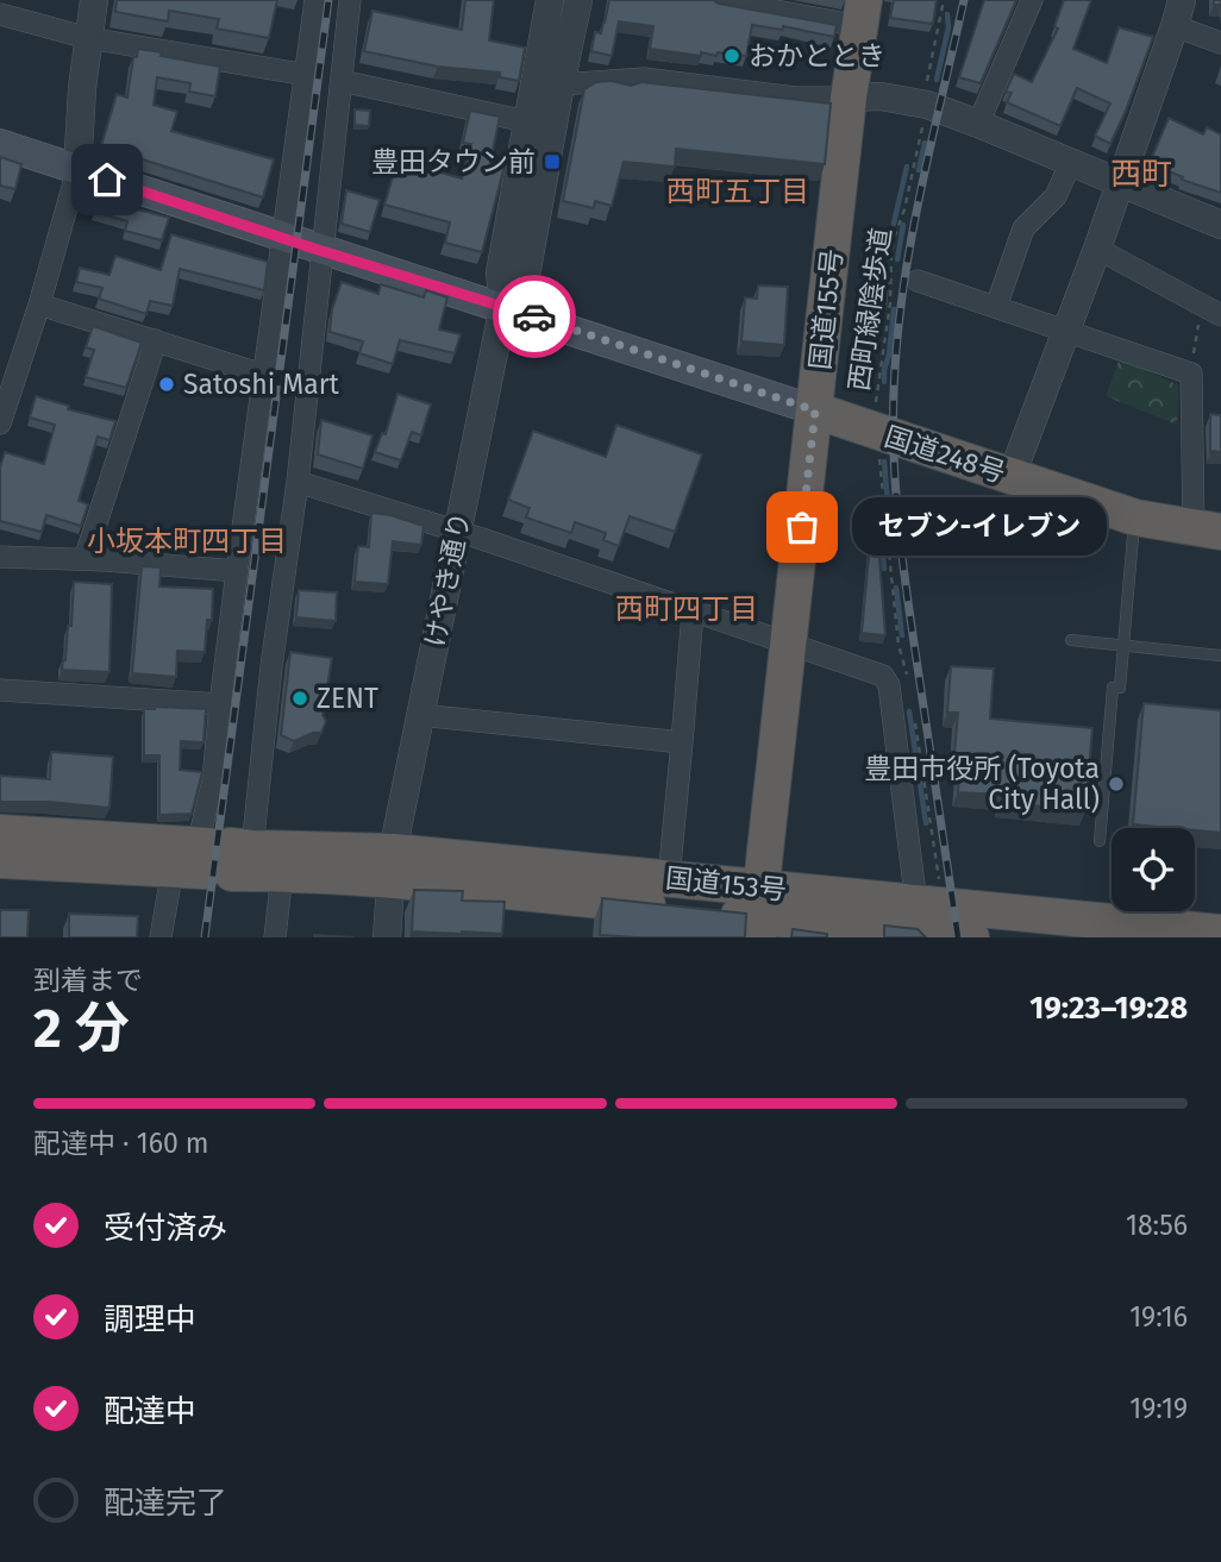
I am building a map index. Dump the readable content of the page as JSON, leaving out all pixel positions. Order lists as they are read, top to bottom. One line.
{"streets":{"highway":["国道155号","国道248号","国道153号"],"street":["けやき通り"],"path":["西町緑陰歩道"]},"crossings":[["国道155号","国道248号"],["国道155号","国道153号"],["けやき通り","国道153号"]],"districts":["西町","西町五丁目","小坂本町四丁目","西町四丁目"],"places":{"other":["おかととき","Satoshi Mart","セブン-イレブン","ZENT","豊田市役所 (Toyota City Hall)"],"transit":["豊田タウン前"]},"page":{"bubble":"セブン-イレブン","heading":["2 分","到着まで","19:23–19:28"],"bar":"配達中 · 160 m","list":[["受付済み","18:56"],["調理中","19:16"],["配達中","19:19"],"配達完了"]}}
